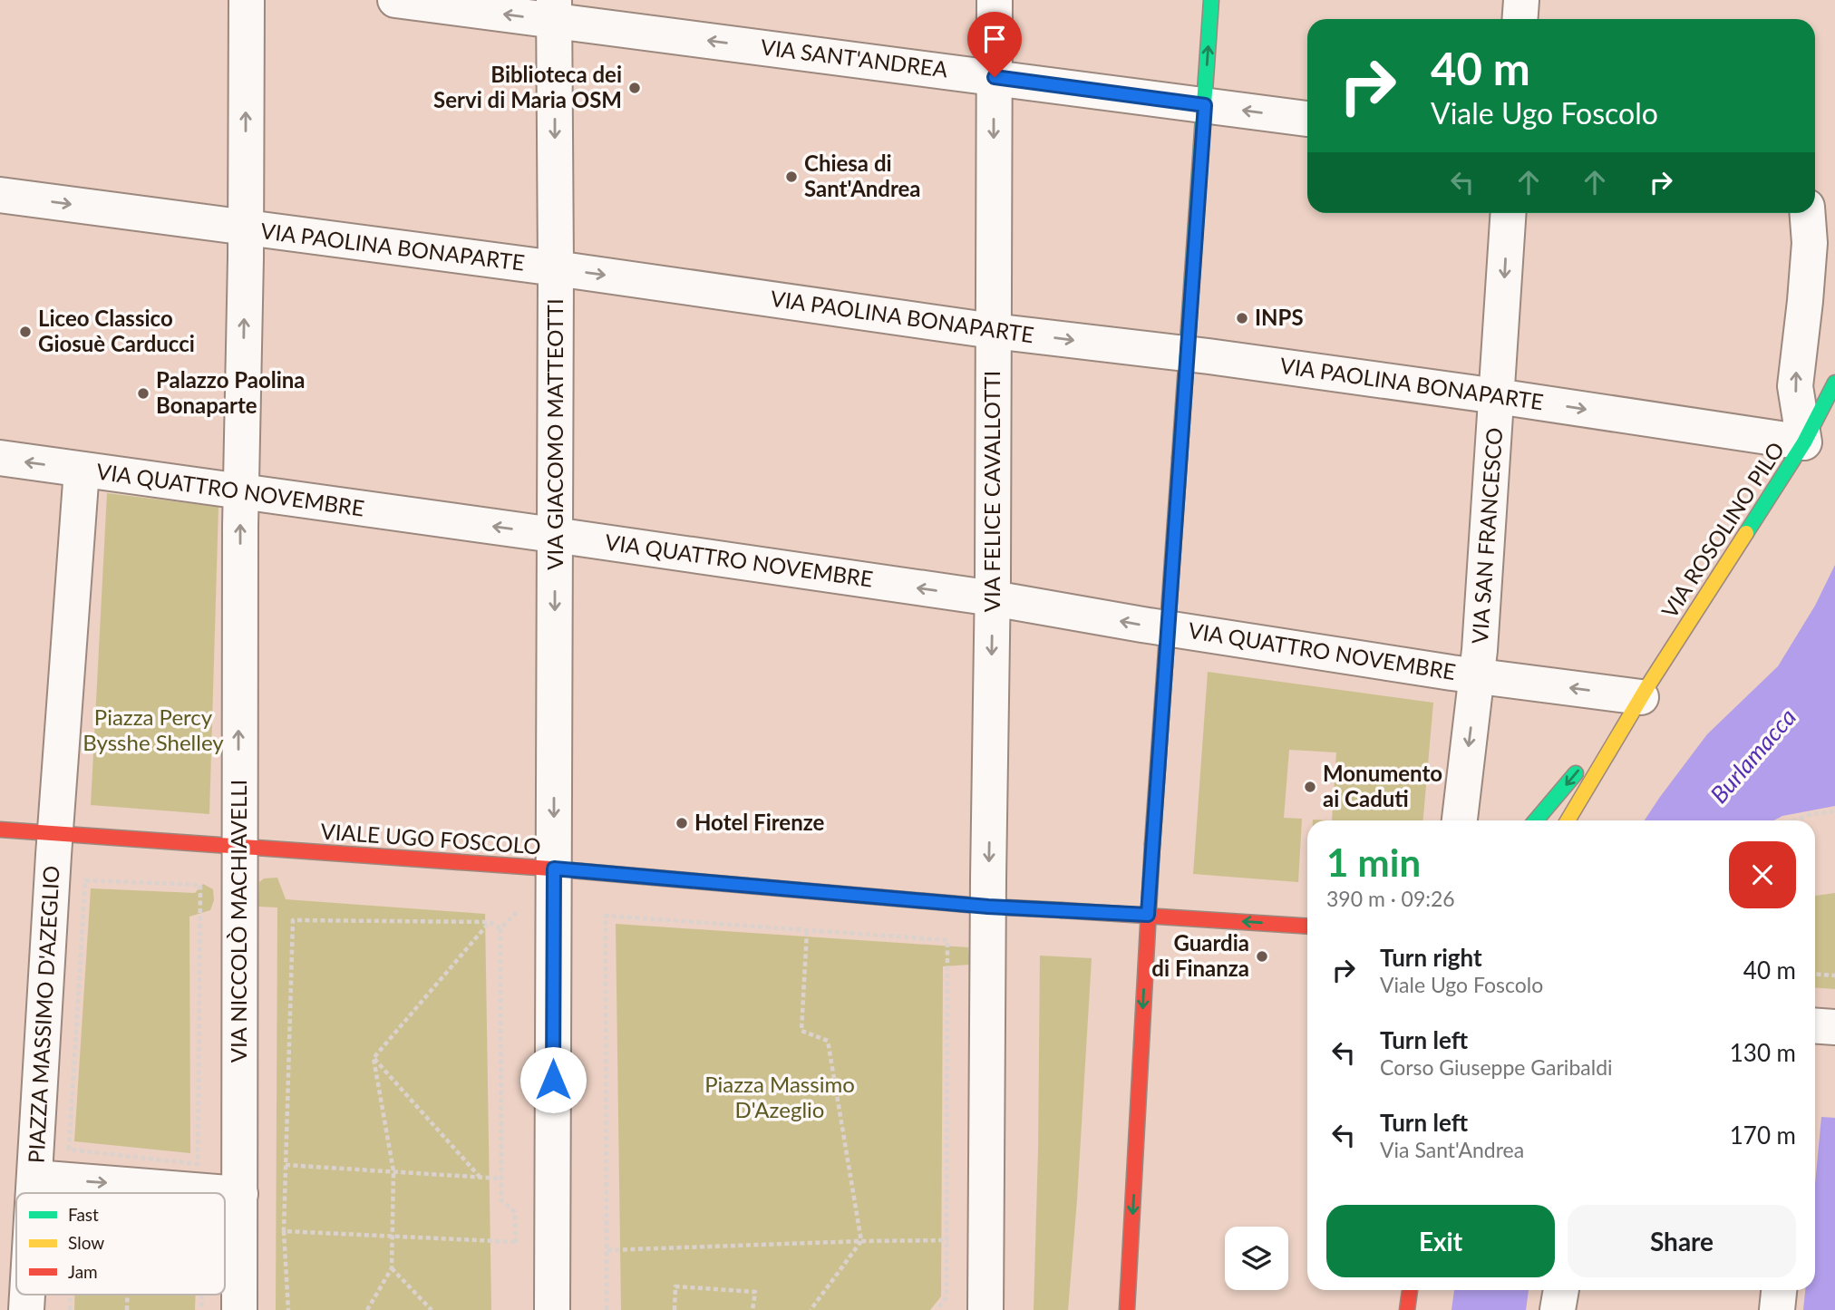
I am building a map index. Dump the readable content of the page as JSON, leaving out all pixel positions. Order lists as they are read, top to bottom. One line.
{"streets":{"street":["VIA SANT'ANDREA","VIA PAOLINA BONAPARTE","VIA GIACOMO MATTEOTTI","VIA QUATTRO NOVEMBRE","VIA FELICE CAVALLOTTI","VIA ROSOLINO PILO","VIA SAN FRANCESCO","VIALE UGO FOSCOLO","VIA NICCOLÒ MACHIAVELLI","PIAZZA MASSIMO D'AZEGLIO"]},"crossings":[["VIA SANT'ANDREA","VIA GIACOMO MATTEOTTI"],["VIA SANT'ANDREA","VIA FELICE CAVALLOTTI"],["VIA PAOLINA BONAPARTE","VIA GIACOMO MATTEOTTI"],["VIA PAOLINA BONAPARTE","VIA FELICE CAVALLOTTI"],["VIA PAOLINA BONAPARTE","VIA ROSOLINO PILO"],["VIA PAOLINA BONAPARTE","VIA SAN FRANCESCO"],["VIA PAOLINA BONAPARTE","VIA NICCOLÒ MACHIAVELLI"],["VIA GIACOMO MATTEOTTI","VIA QUATTRO NOVEMBRE"],["VIA GIACOMO MATTEOTTI","VIALE UGO FOSCOLO"],["VIA QUATTRO NOVEMBRE","VIA FELICE CAVALLOTTI"],["VIA QUATTRO NOVEMBRE","VIA ROSOLINO PILO"],["VIA QUATTRO NOVEMBRE","VIA SAN FRANCESCO"],["VIA QUATTRO NOVEMBRE","VIA NICCOLÒ MACHIAVELLI"],["VIA QUATTRO NOVEMBRE","PIAZZA MASSIMO D'AZEGLIO"],["VIA FELICE CAVALLOTTI","VIALE UGO FOSCOLO"],["VIALE UGO FOSCOLO","VIA NICCOLÒ MACHIAVELLI"],["VIALE UGO FOSCOLO","PIAZZA MASSIMO D'AZEGLIO"]],"one_way":["VIA SANT'ANDREA","VIA PAOLINA BONAPARTE","VIA GIACOMO MATTEOTTI","VIA QUATTRO NOVEMBRE","VIA NICCOLÒ MACHIAVELLI"],"water":["Burlamacca"],"parks":["Piazza Percy Bysshe Shelley","Piazza Massimo D'Azeglio"],"places":["Biblioteca dei Servi di Maria OSM","Chiesa di Sant'Andrea","INPS","Liceo Classico Giosuè Carducci","Palazzo Paolina Bonaparte","Monumento ai Caduti","Hotel Firenze","Guardia di Finanza"],"legend":["Fast","Slow","Jam"],"page":{"turn":["40 m","Viale Ugo Foscolo"],"heading":["1 min","390 m · 09:26"],"list":[{"name":"Turn right","note":"Viale Ugo Foscolo","value":"40 m"},{"name":"Turn left","note":"Corso Giuseppe Garibaldi","value":"130 m"},{"name":"Turn left","note":"Via Sant'Andrea","value":"170 m"}],"buttons":["Exit","Share"]}}
